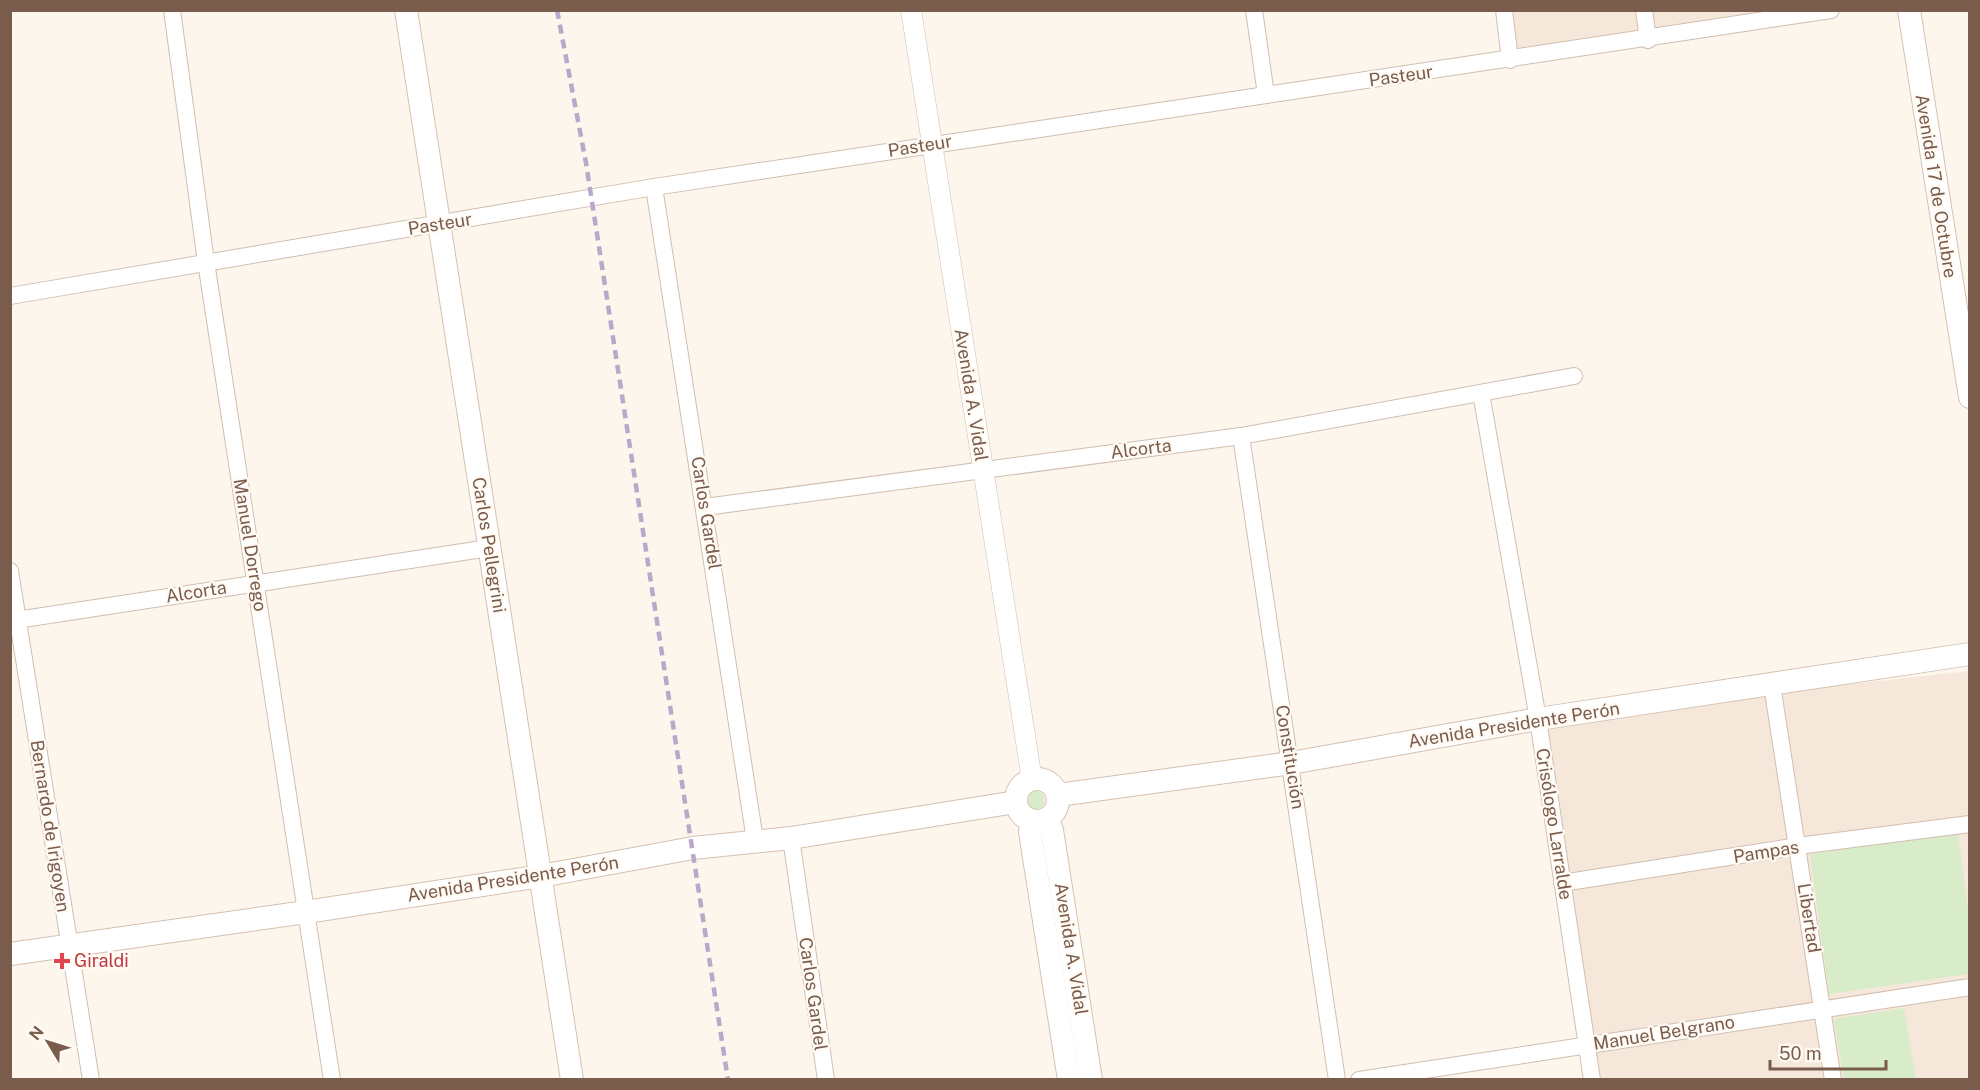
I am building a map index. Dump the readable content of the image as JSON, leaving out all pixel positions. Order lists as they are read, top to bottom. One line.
{"streets":{"main road":["Avenida 17 de Octubre","Avenida A. Vidal","Carlos Pellegrini","Avenida Presidente Perón"],"street":["Pasteur","Alcorta","Carlos Gardel","Manuel Dorrego","Constitución","Crisólogo Larralde","Bernardo de Irigoyen","Pampas","Libertad","Manuel Belgrano"]},"crossings":[["Pasteur","Avenida A. Vidal"],["Pasteur","Carlos Gardel"],["Pasteur","Manuel Dorrego"],["Pasteur","Carlos Pellegrini"],["Avenida A. Vidal","Alcorta"],["Avenida A. Vidal","Avenida Presidente Perón"],["Alcorta","Carlos Gardel"],["Alcorta","Manuel Dorrego"],["Alcorta","Carlos Pellegrini"],["Alcorta","Constitución"],["Alcorta","Crisólogo Larralde"],["Alcorta","Bernardo de Irigoyen"],["Carlos Gardel","Avenida Presidente Perón"],["Manuel Dorrego","Avenida Presidente Perón"],["Carlos Pellegrini","Avenida Presidente Perón"],["Avenida Presidente Perón","Constitución"],["Avenida Presidente Perón","Crisólogo Larralde"],["Avenida Presidente Perón","Bernardo de Irigoyen"],["Avenida Presidente Perón","Libertad"],["Crisólogo Larralde","Pampas"],["Crisólogo Larralde","Manuel Belgrano"],["Pampas","Libertad"],["Libertad","Manuel Belgrano"]],"places":{"health":["Giraldi"]},"scale_bar":"50 m","north":"top left"}
